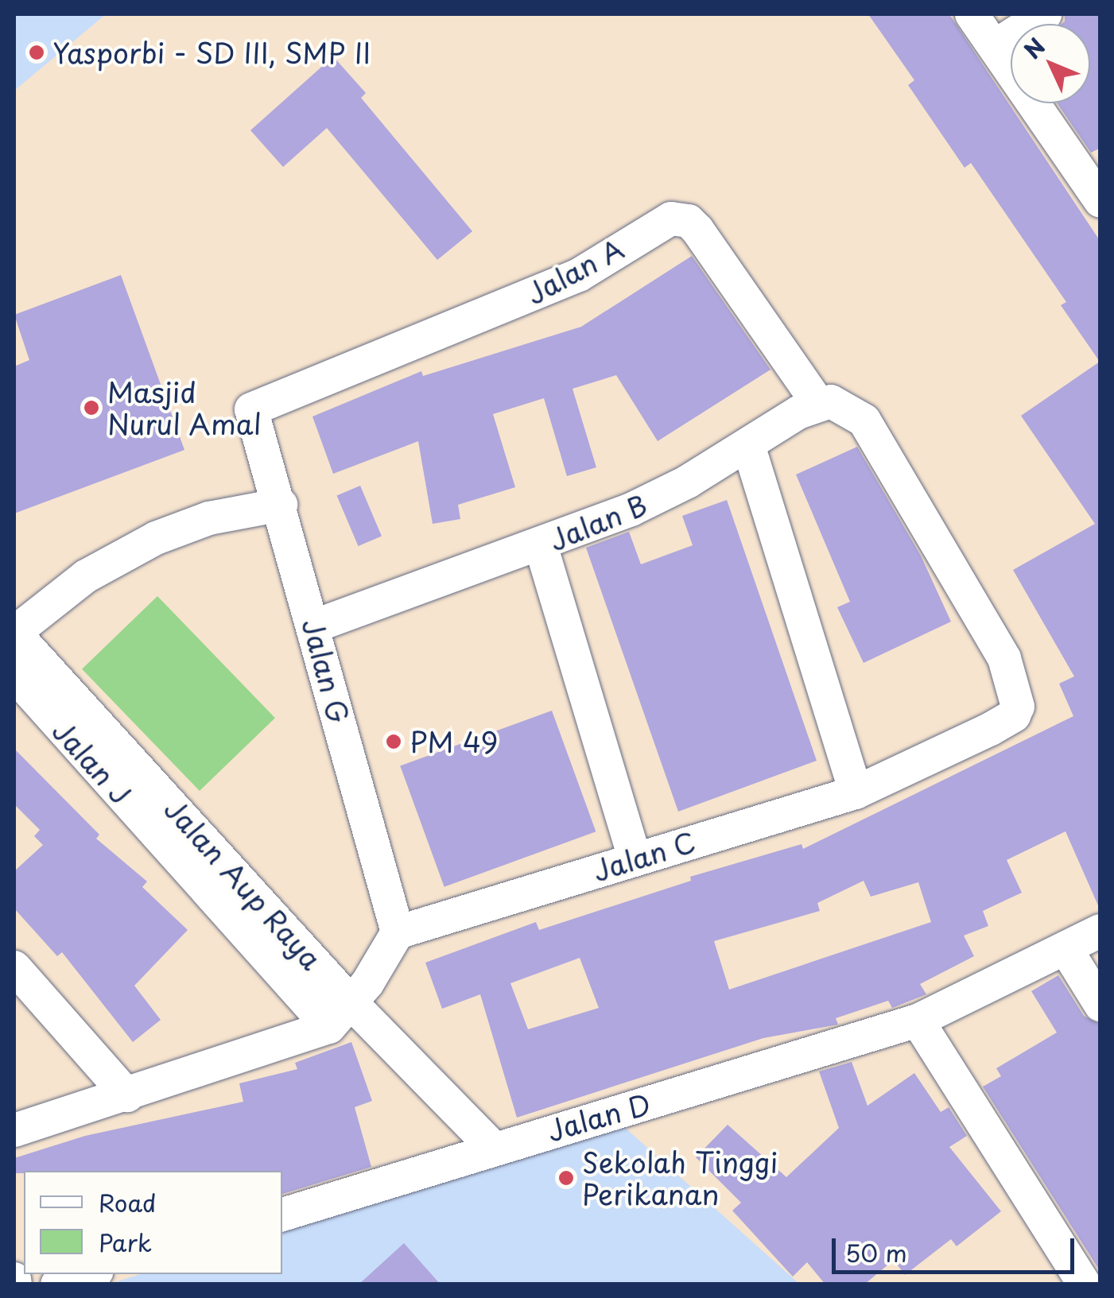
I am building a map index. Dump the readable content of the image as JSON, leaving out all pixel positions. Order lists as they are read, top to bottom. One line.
{"streets":{"street":["Jalan A","Jalan B","Jalan G","Jalan J","Jalan C","Jalan Aup Raya","Jalan D"]},"crossings":[["Jalan A","Jalan B"],["Jalan A","Jalan G"],["Jalan A","Jalan C"],["Jalan B","Jalan G"],["Jalan B","Jalan C"],["Jalan G","Jalan C"],["Jalan J","Jalan Aup Raya"],["Jalan Aup Raya","Jalan D"]],"places":["Yasporbi - SD III, SMP II","Masjid Nurul Amal","PM 49","Sekolah Tinggi Perikanan"],"legend":["Road","Park"],"scale_bar":"50 m","north":"top left"}
